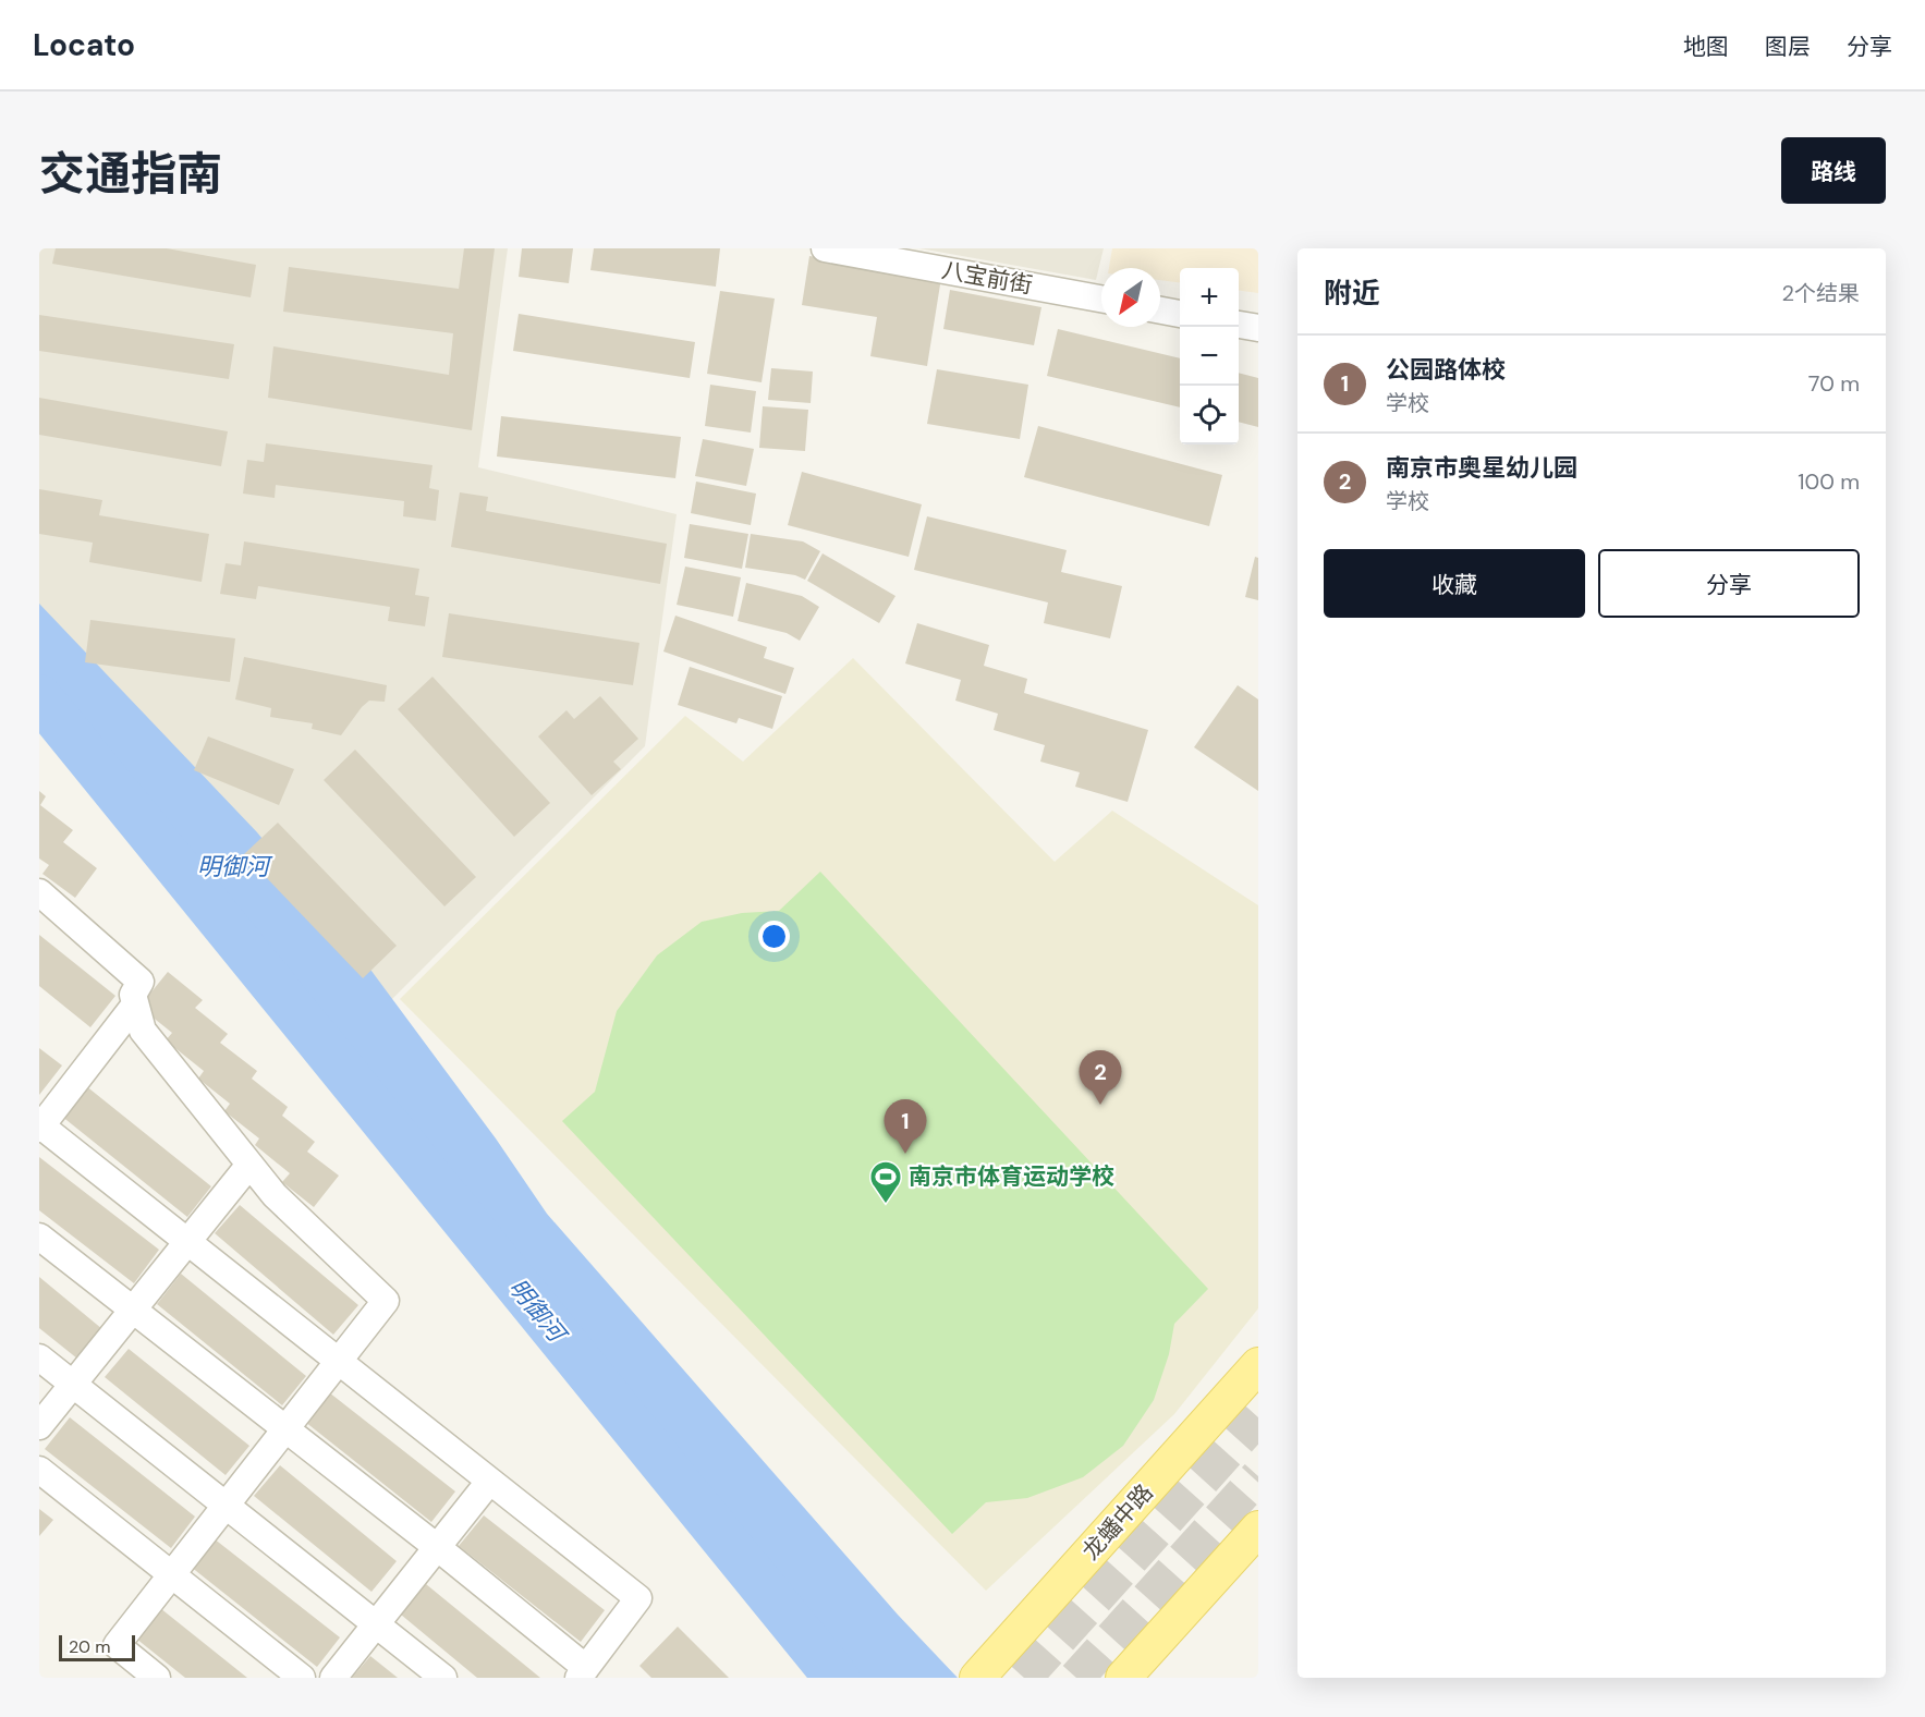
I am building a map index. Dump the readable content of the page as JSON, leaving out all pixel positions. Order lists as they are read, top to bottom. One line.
{"streets":{"main road":["龙蟠中路"],"street":["八宝前街"]},"water":["明御河"],"places":{"sports":["南京市体育运动学校"]},"scale_bar":"20 m","north":"bottom left","page":{"header":"Locato","nav":["地图","图层","分享"],"title":"交通指南","buttons":["路线",["收藏","分享"]],"heading":["附近","2个结果"],"map_buttons":["+","−"],"list":[{"mark":"1","name":"公园路体校","note":"学校","value":"70 m"},{"mark":"2","name":"南京市奥星幼儿园","note":"学校","value":"100 m"}],"pins":["2","1"],"scale":"20 m"}}
